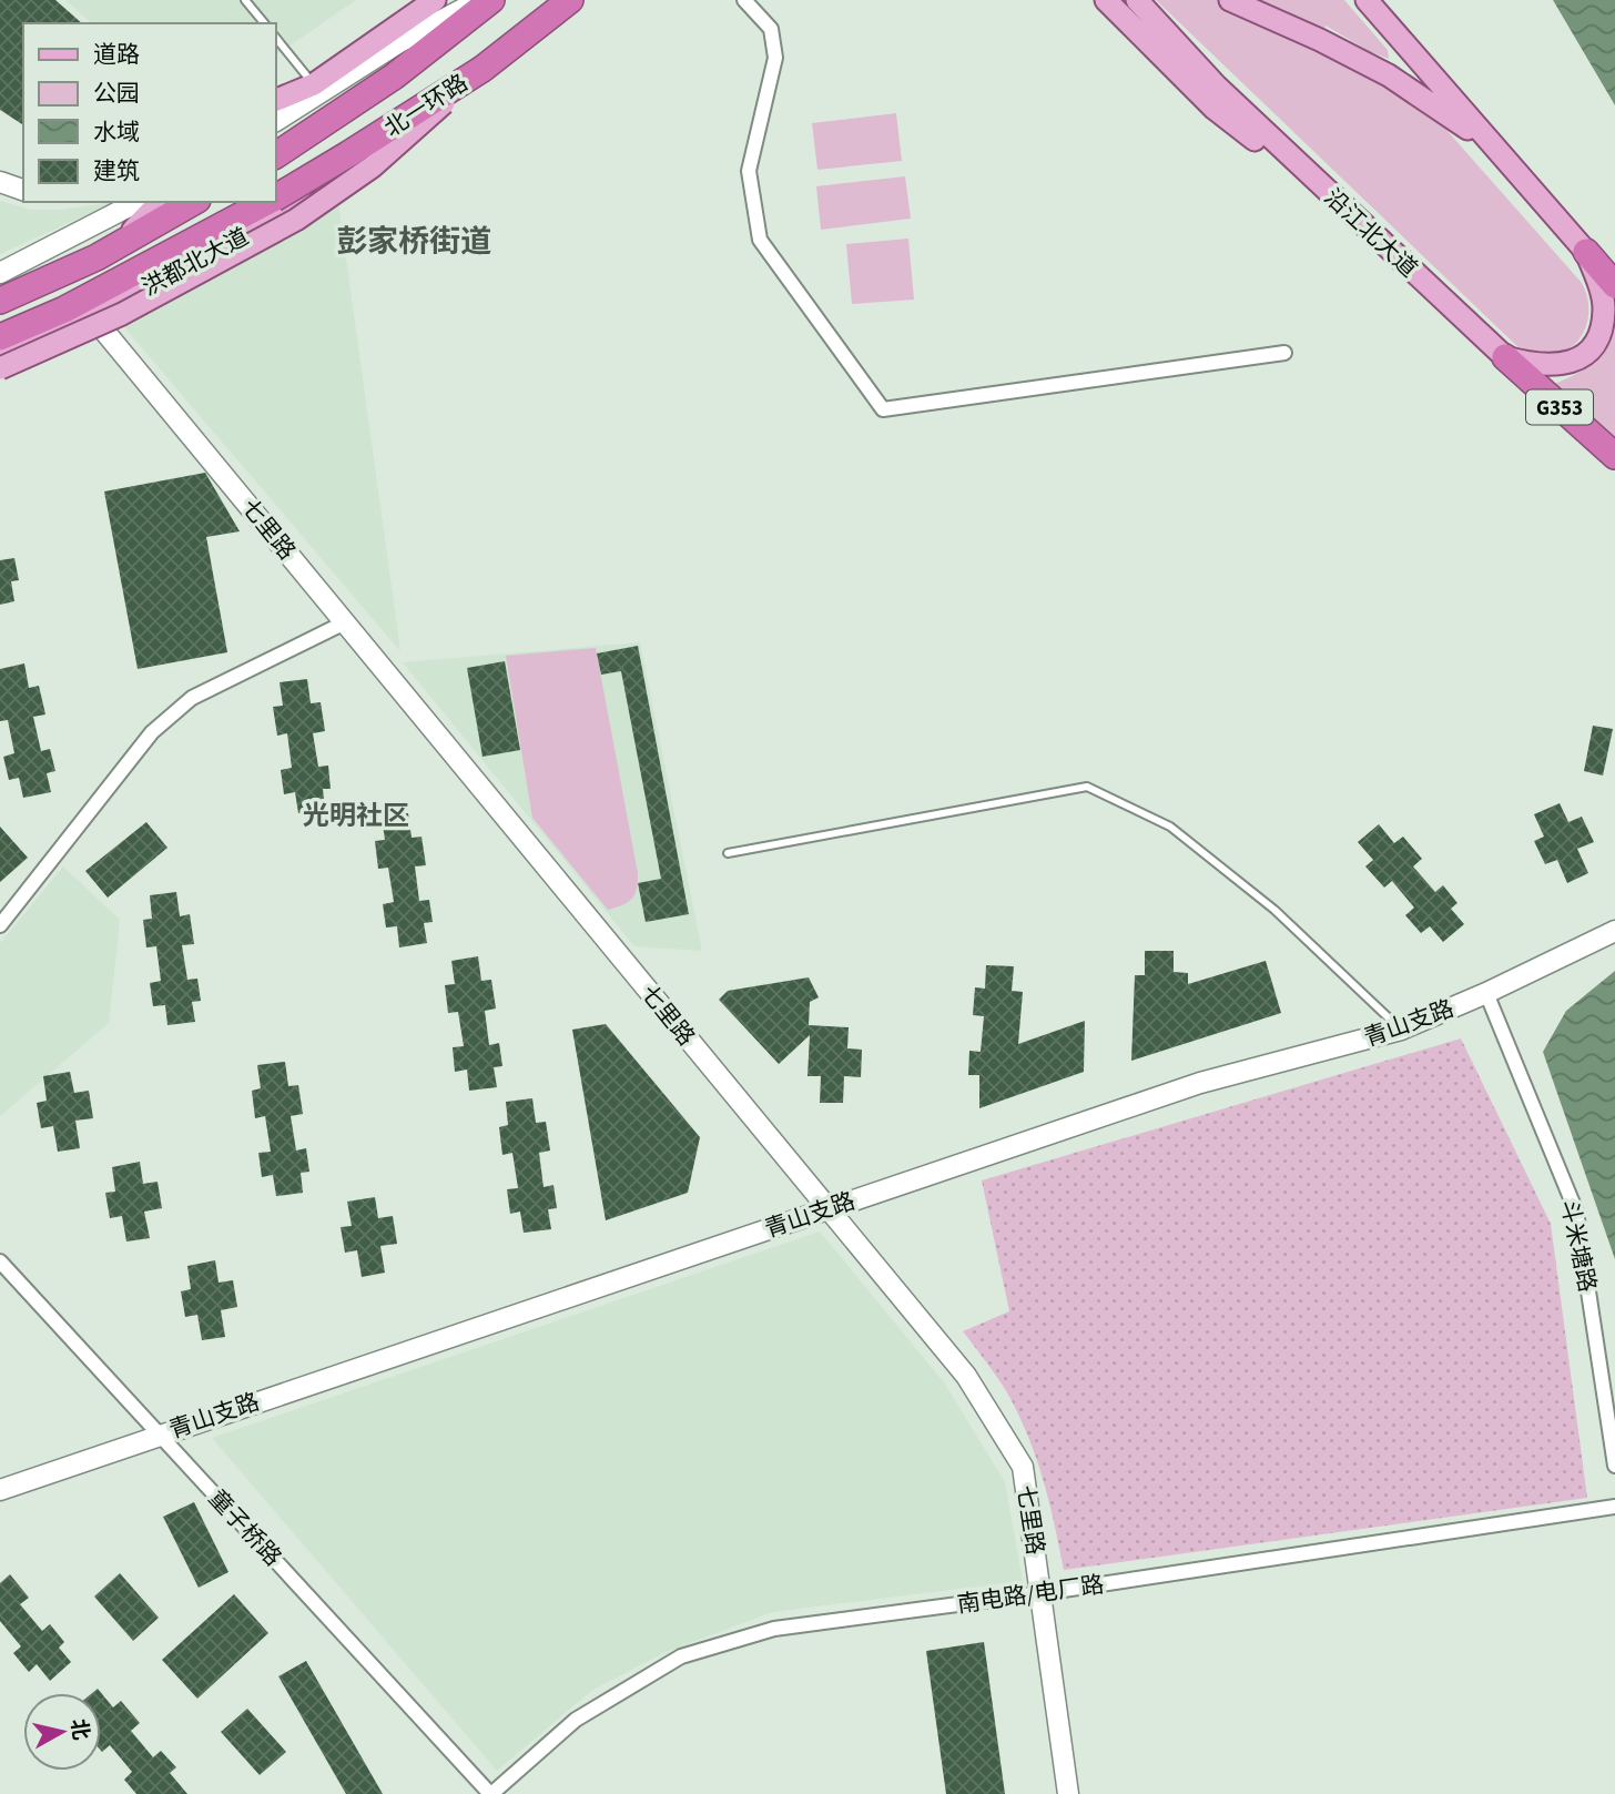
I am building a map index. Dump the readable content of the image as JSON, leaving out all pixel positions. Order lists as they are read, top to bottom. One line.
{"streets":{"highway":["北一环路","沿江北大道","G353"],"main road":["洪都北大道"],"street":["七里路","青山支路","斗米塘路","童子桥路","南电路/电厂路"]},"crossings":[["洪都北大道","七里路"],["七里路","青山支路"],["七里路","南电路/电厂路"],["青山支路","斗米塘路"],["青山支路","童子桥路"],["童子桥路","南电路/电厂路"]],"districts":["彭家桥街道","光明社区"],"legend":["道路","公园","水域","建筑"],"north":"right"}
